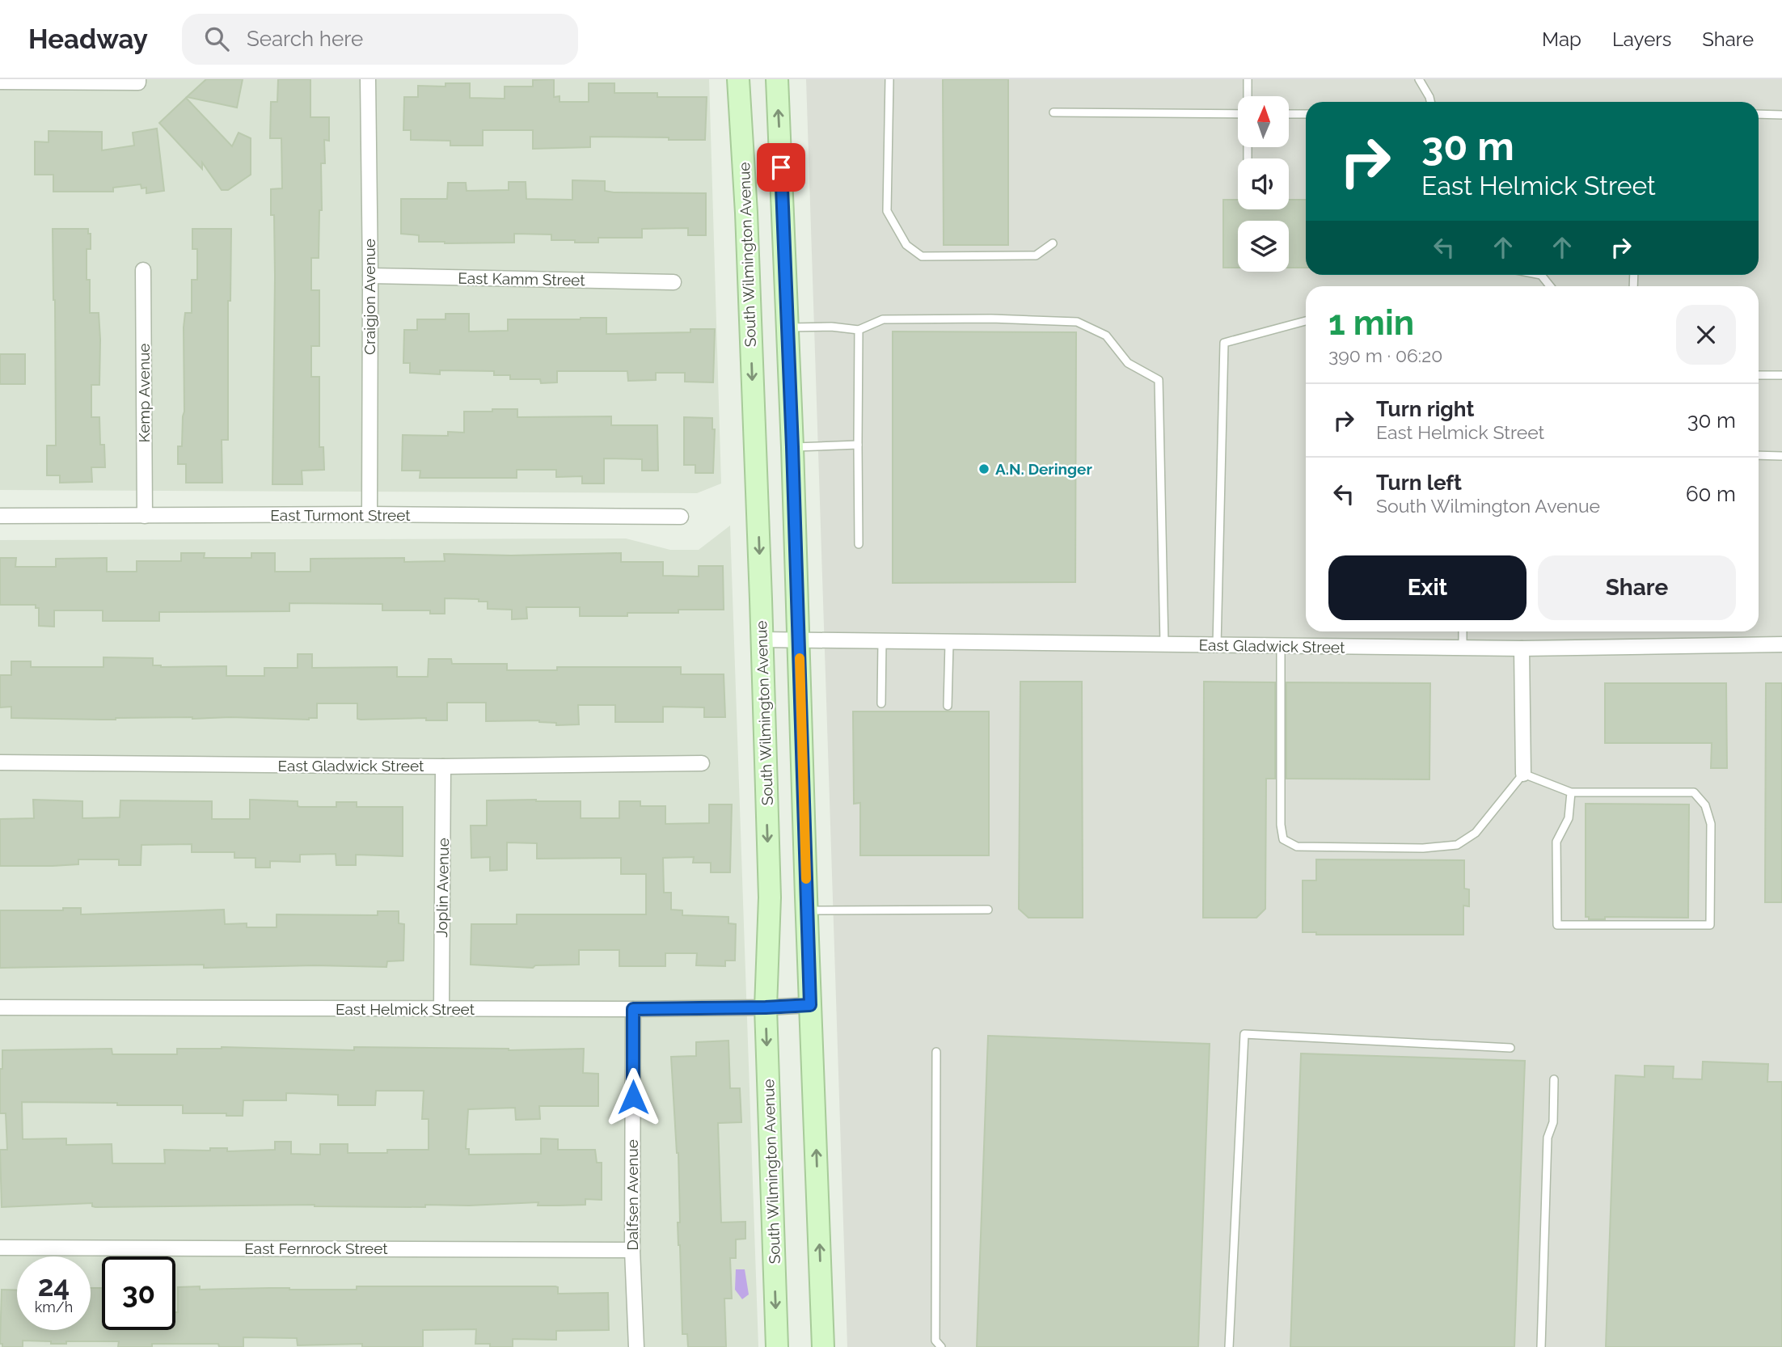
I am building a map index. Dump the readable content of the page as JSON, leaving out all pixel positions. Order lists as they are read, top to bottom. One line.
{"streets":{"main road":["South Wilmington Avenue"],"street":["East Kamm Street","Craigjon Avenue","Kemp Avenue","East Turmont Street","East Gladwick Street","Joplin Avenue","East Helmick Street","Dalfsen Avenue","East Fernrock Street"]},"crossings":[["South Wilmington Avenue","East Gladwick Street"],["South Wilmington Avenue","East Helmick Street"],["East Kamm Street","Craigjon Avenue"],["Craigjon Avenue","East Turmont Street"],["Kemp Avenue","East Turmont Street"],["East Gladwick Street","Joplin Avenue"],["Joplin Avenue","East Helmick Street"],["East Helmick Street","Dalfsen Avenue"],["Dalfsen Avenue","East Fernrock Street"]],"places":["A.N. Deringer"],"north":"top","page":{"header":"Headway","search":"Search here","nav":["Map","Layers","Share"],"turn":["30 m","East Helmick Street"],"heading":["1 min","390 m · 06:20"],"list":[{"name":"Turn right","note":"East Helmick Street","value":"30 m"},{"name":"Turn left","note":"South Wilmington Avenue","value":"60 m"}],"buttons":["Exit","Share"],"speed":"24 km/h","limit":"30"}}
